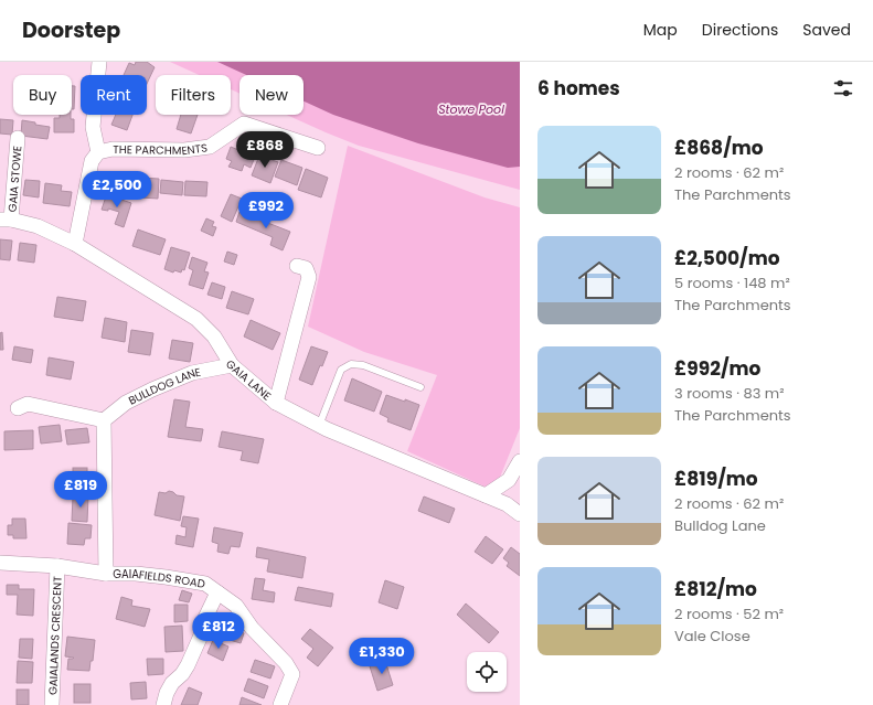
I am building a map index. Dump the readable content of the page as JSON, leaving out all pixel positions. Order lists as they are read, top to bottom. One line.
{"streets":{"street":["THE PARCHMENTS","GAIA STOWE","GAIA LANE","BULLDOG LANE","GAIAFIELDS ROAD","GAIALANDS CRESCENT"]},"crossings":[["THE PARCHMENTS","GAIA LANE"],["GAIA STOWE","GAIA LANE"],["GAIA LANE","BULLDOG LANE"],["GAIAFIELDS ROAD","GAIALANDS CRESCENT"]],"water":["Stowe Pool"],"page":{"header":"Doorstep","nav":["Map","Directions","Saved"],"heading":"6 homes","chip":["Buy","Rent","Filters","New"],"list":[{"name":"£868/mo","note":"2 rooms · 62 m² · The Parchments"},{"name":"£2,500/mo","note":"5 rooms · 148 m² · The Parchments"},{"name":"£992/mo","note":"3 rooms · 83 m² · The Parchments"},{"name":"£819/mo","note":"2 rooms · 62 m² · Bulldog Lane"},{"name":"£812/mo","note":"2 rooms · 52 m² · Vale Close"}],"price":["£868","£2,500","£992","£819","£812","£1,330"]}}
